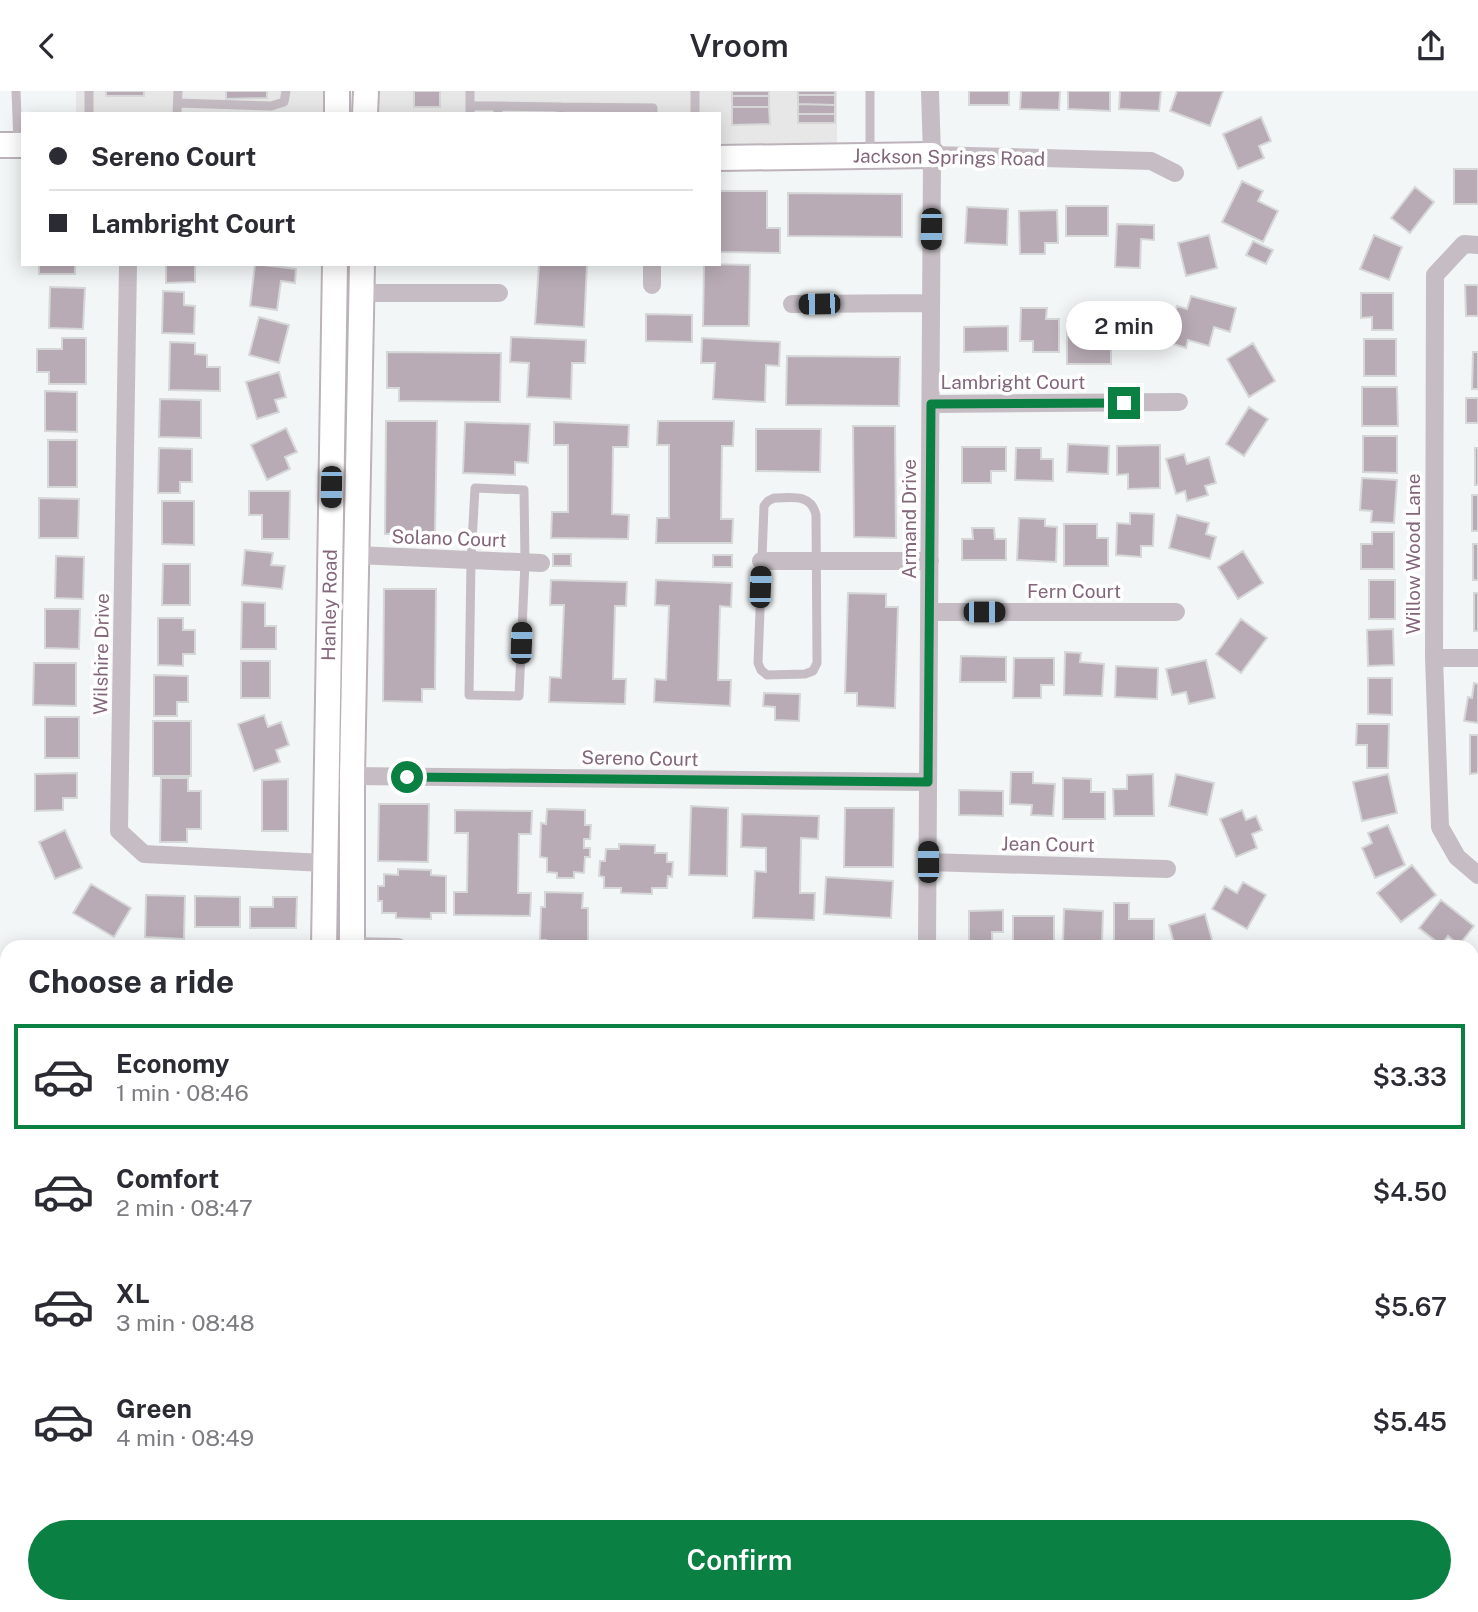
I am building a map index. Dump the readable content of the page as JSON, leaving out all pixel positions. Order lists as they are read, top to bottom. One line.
{"streets":{"main road":["Jackson Springs Road","Hanley Road"],"street":["Lambright Court","Armand Drive","Solano Court","Willow Wood Lane","Fern Court","Wilshire Drive","Sereno Court","Jean Court"]},"crossings":[["Jackson Springs Road","Armand Drive"],["Lambright Court","Armand Drive"],["Armand Drive","Fern Court"],["Armand Drive","Sereno Court"],["Armand Drive","Jean Court"],["Solano Court","Hanley Road"],["Hanley Road","Wilshire Drive"],["Hanley Road","Sereno Court"]],"page":{"header":"Vroom","banner":["Sereno Court","Lambright Court"],"bubble":"2 min","heading":"Choose a ride","list":[{"name":"Economy","note":"1 min · 08:46","value":"$3.33"},{"name":"Comfort","note":"2 min · 08:47","value":"$4.50"},{"name":"XL","note":"3 min · 08:48","value":"$5.67"},{"name":"Green","note":"4 min · 08:49","value":"$5.45"}],"buttons":"Confirm"}}
